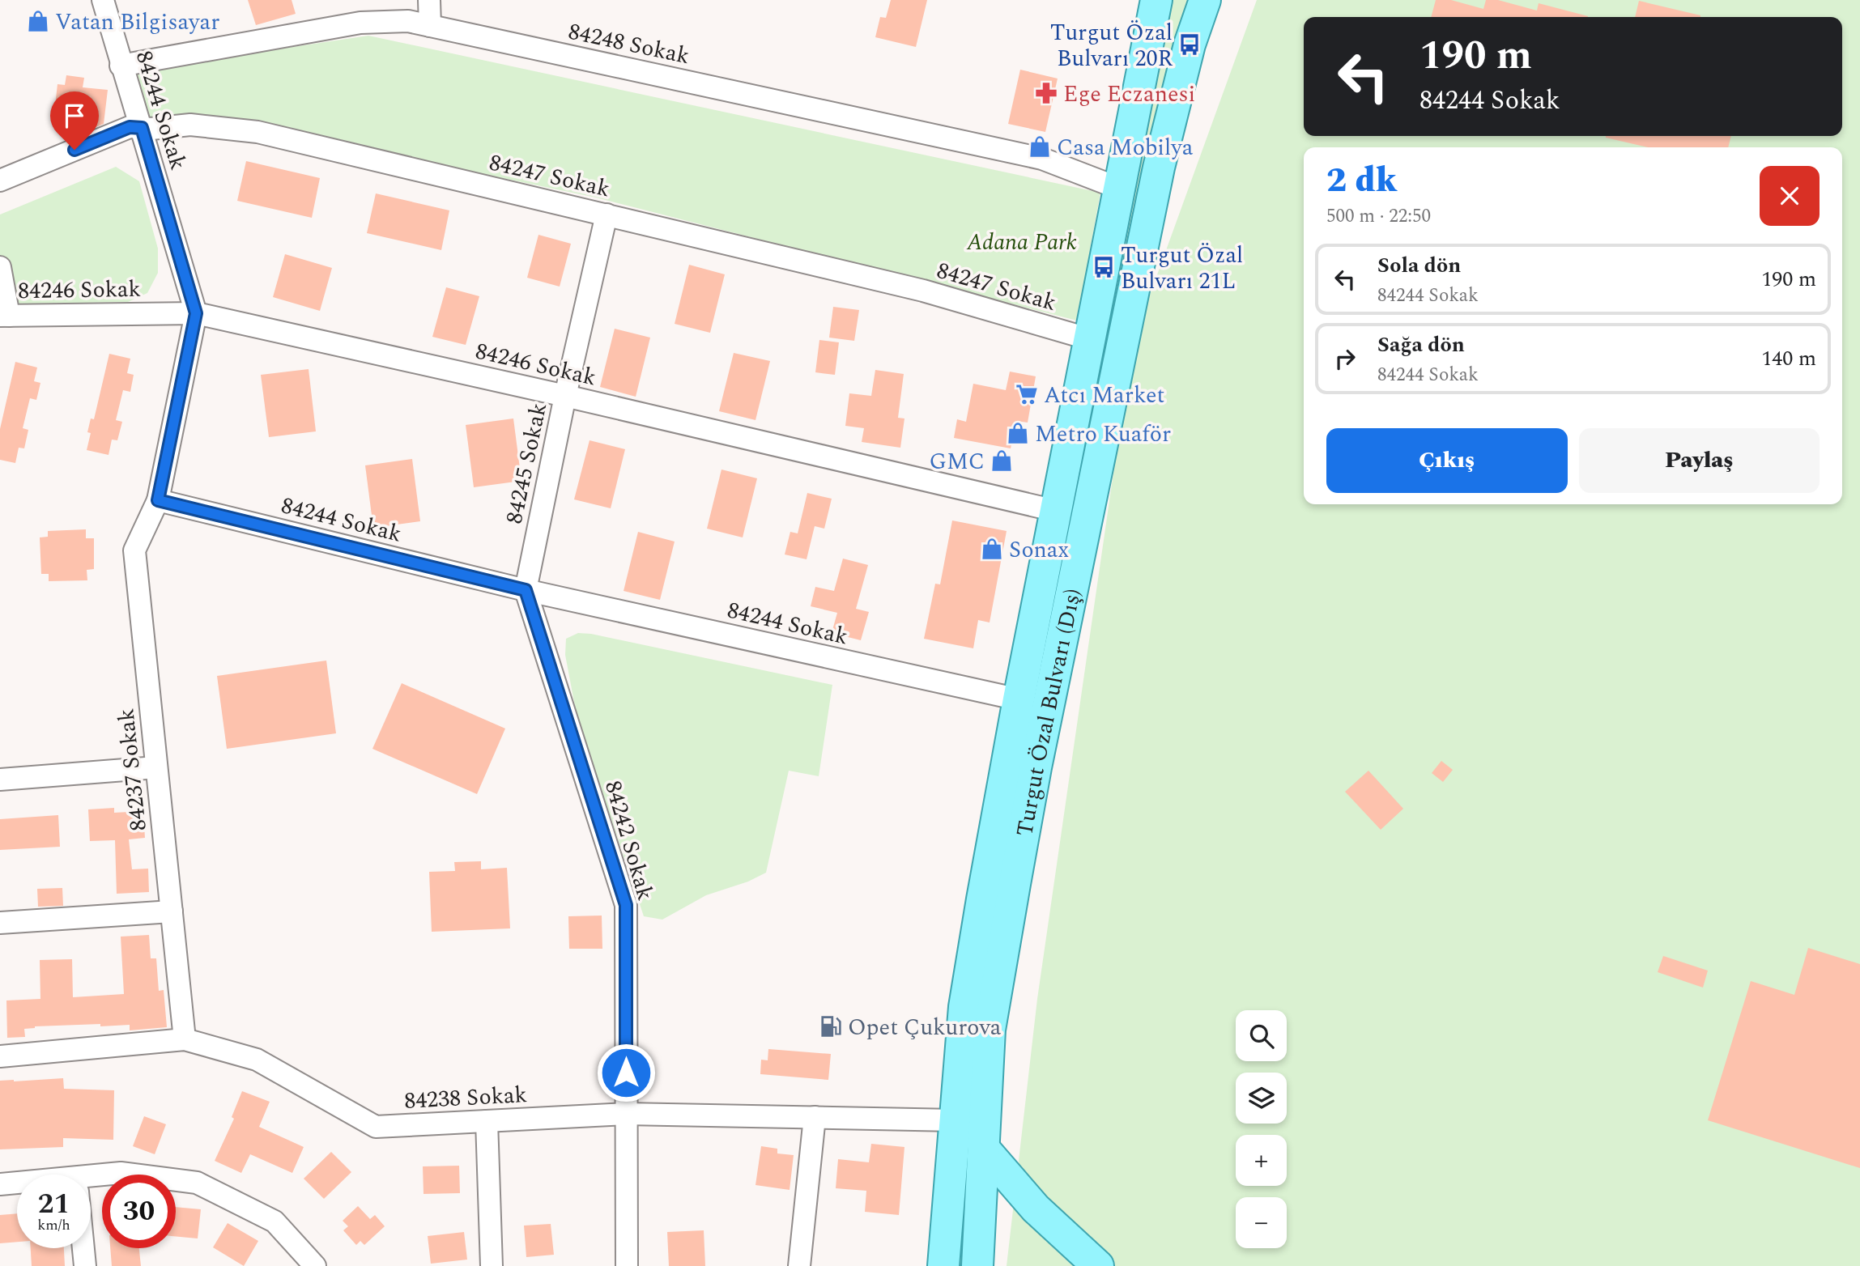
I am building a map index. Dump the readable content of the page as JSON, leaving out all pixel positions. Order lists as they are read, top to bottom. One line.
{"streets":{"main road":["Turgut Özal Bulvarı (Dış)"],"street":["84248 Sokak","84244 Sokak","84247 Sokak","84246 Sokak","84245 Sokak","84237 Sokak","84242 Sokak","84238 Sokak"]},"crossings":[["84248 Sokak","84244 Sokak"],["84248 Sokak","Turgut Özal Bulvarı (Dış)"],["84244 Sokak","84247 Sokak"],["84244 Sokak","84246 Sokak"],["84244 Sokak","84245 Sokak"],["84244 Sokak","Turgut Özal Bulvarı (Dış)"],["84244 Sokak","84237 Sokak"],["84244 Sokak","84242 Sokak"],["84247 Sokak","84245 Sokak"],["84247 Sokak","Turgut Özal Bulvarı (Dış)"],["84246 Sokak","84245 Sokak"],["84246 Sokak","Turgut Özal Bulvarı (Dış)"],["84245 Sokak","84242 Sokak"],["Turgut Özal Bulvarı (Dış)","84238 Sokak"],["84237 Sokak","84238 Sokak"],["84242 Sokak","84238 Sokak"]],"parks":["Adana Park"],"places":{"shop":["Vatan Bilgisayar","Casa Mobilya","Metro Kuaför","GMC","Sonax"],"bus stop":["Turgut Özal Bulvarı 20R","Turgut Özal Bulvarı 21L"],"pharmacy":["Ege Eczanesi"],"supermarket":["Atcı Market"],"fuel station":["Opet Çukurova"]},"page":{"turn":["190 m","84244 Sokak"],"heading":["2 dk","500 m · 22:50"],"list":[{"name":"Sola dön","note":"84244 Sokak","value":"190 m"},{"name":"Sağa dön","note":"84244 Sokak","value":"140 m"}],"buttons":["Çıkış","Paylaş"],"map_buttons":["+","−"],"speed":"21 km/h","limit":"30"}}
